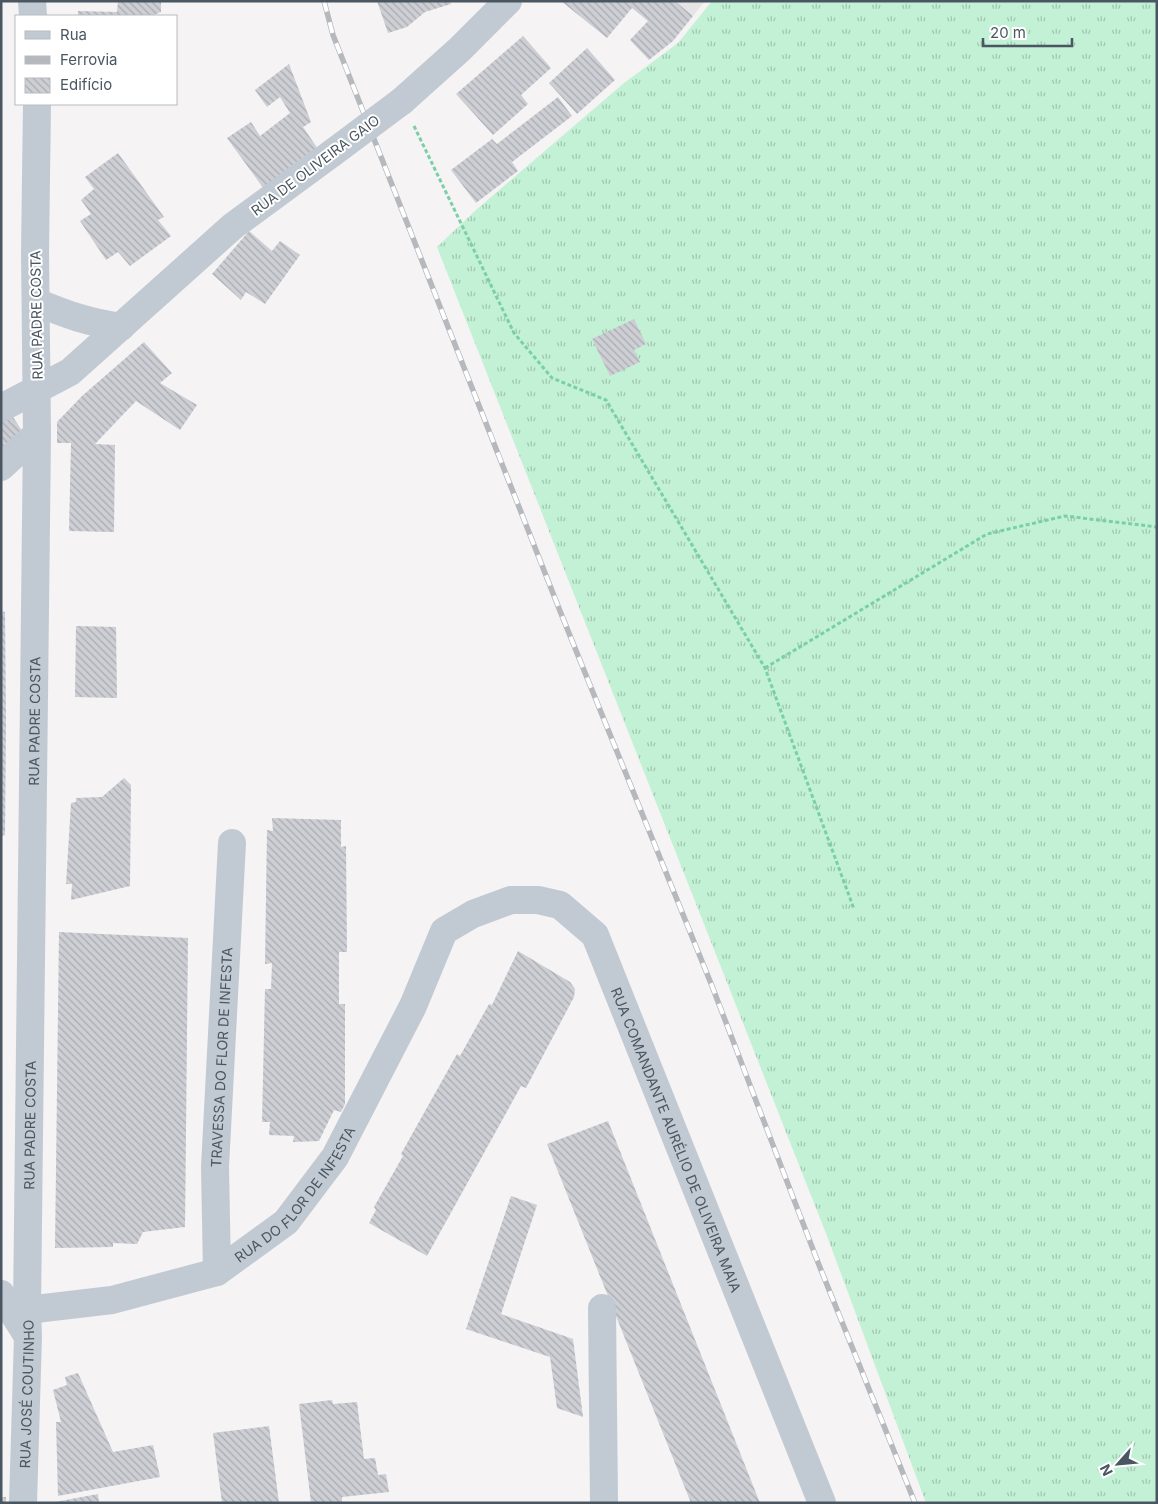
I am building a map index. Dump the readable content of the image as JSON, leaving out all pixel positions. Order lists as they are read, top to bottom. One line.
{"streets":{"street":["RUA DE OLIVEIRA GAIO","RUA PADRE COSTA","TRAVESSA DO FLOR DE INFESTA","RUA COMANDANTE AURÉLIO DE OLIVEIRA MAIA","RUA DO FLOR DE INFESTA","RUA JOSÉ COUTINHO"]},"crossings":[["RUA DE OLIVEIRA GAIO","RUA PADRE COSTA"],["RUA PADRE COSTA","RUA DO FLOR DE INFESTA"],["RUA PADRE COSTA","RUA JOSÉ COUTINHO"],["TRAVESSA DO FLOR DE INFESTA","RUA DO FLOR DE INFESTA"],["RUA COMANDANTE AURÉLIO DE OLIVEIRA MAIA","RUA DO FLOR DE INFESTA"],["RUA DO FLOR DE INFESTA","RUA JOSÉ COUTINHO"]],"legend":["Rua","Ferrovia","Edifício"],"scale_bar":"20 m","north":"bottom left"}
